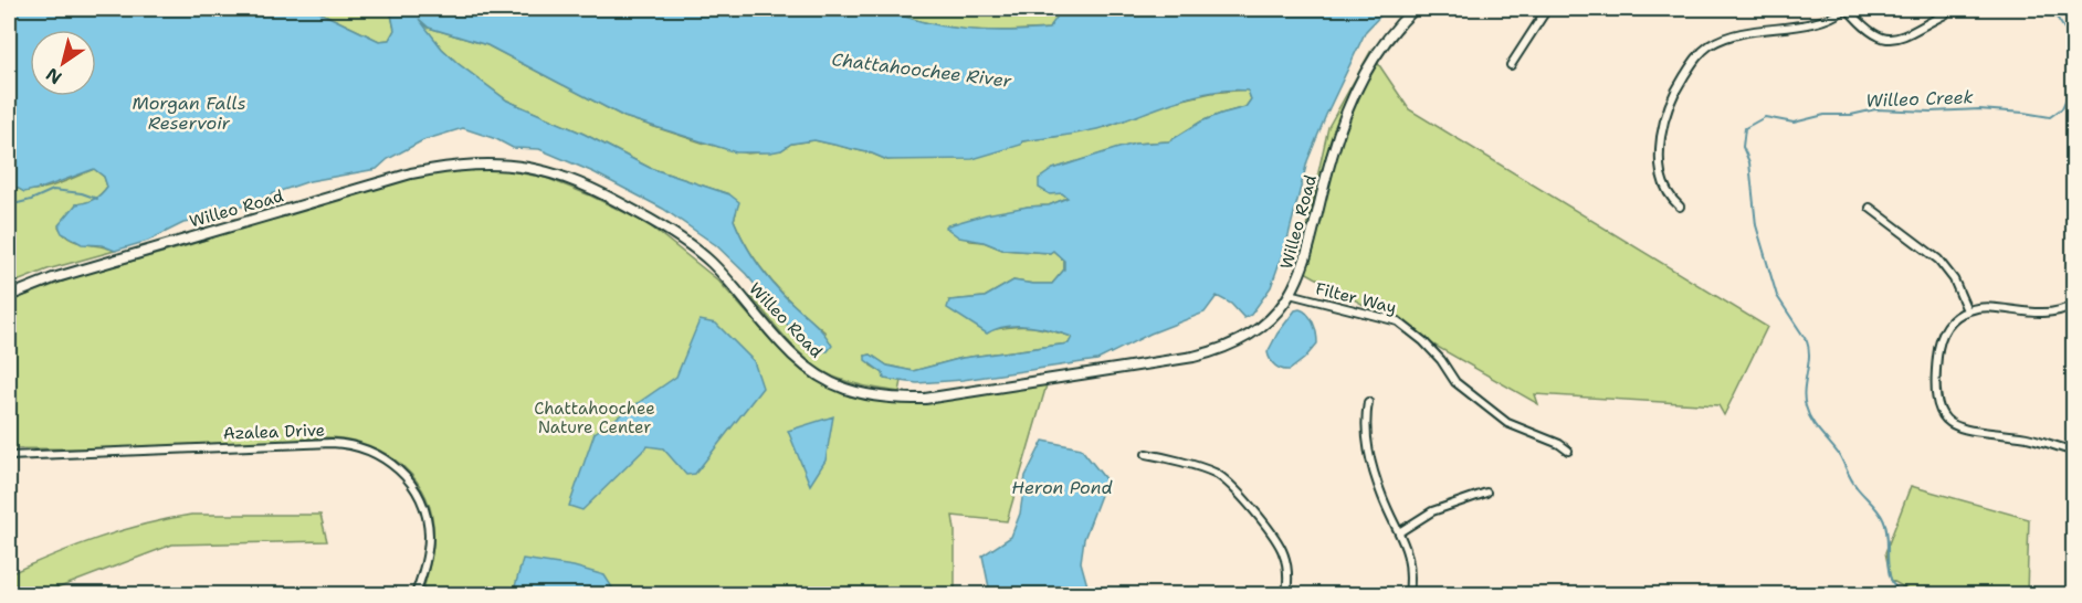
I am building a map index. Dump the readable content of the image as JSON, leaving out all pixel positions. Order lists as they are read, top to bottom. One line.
{"streets":{"street":["Willeo Road","Filter Way","Azalea Drive"]},"crossings":[["Willeo Road","Filter Way"]],"water":["Chattahoochee River","Willeo Creek","Morgan Falls Reservoir","Heron Pond"],"parks":["Chattahoochee Nature Center"],"north":"bottom left"}
